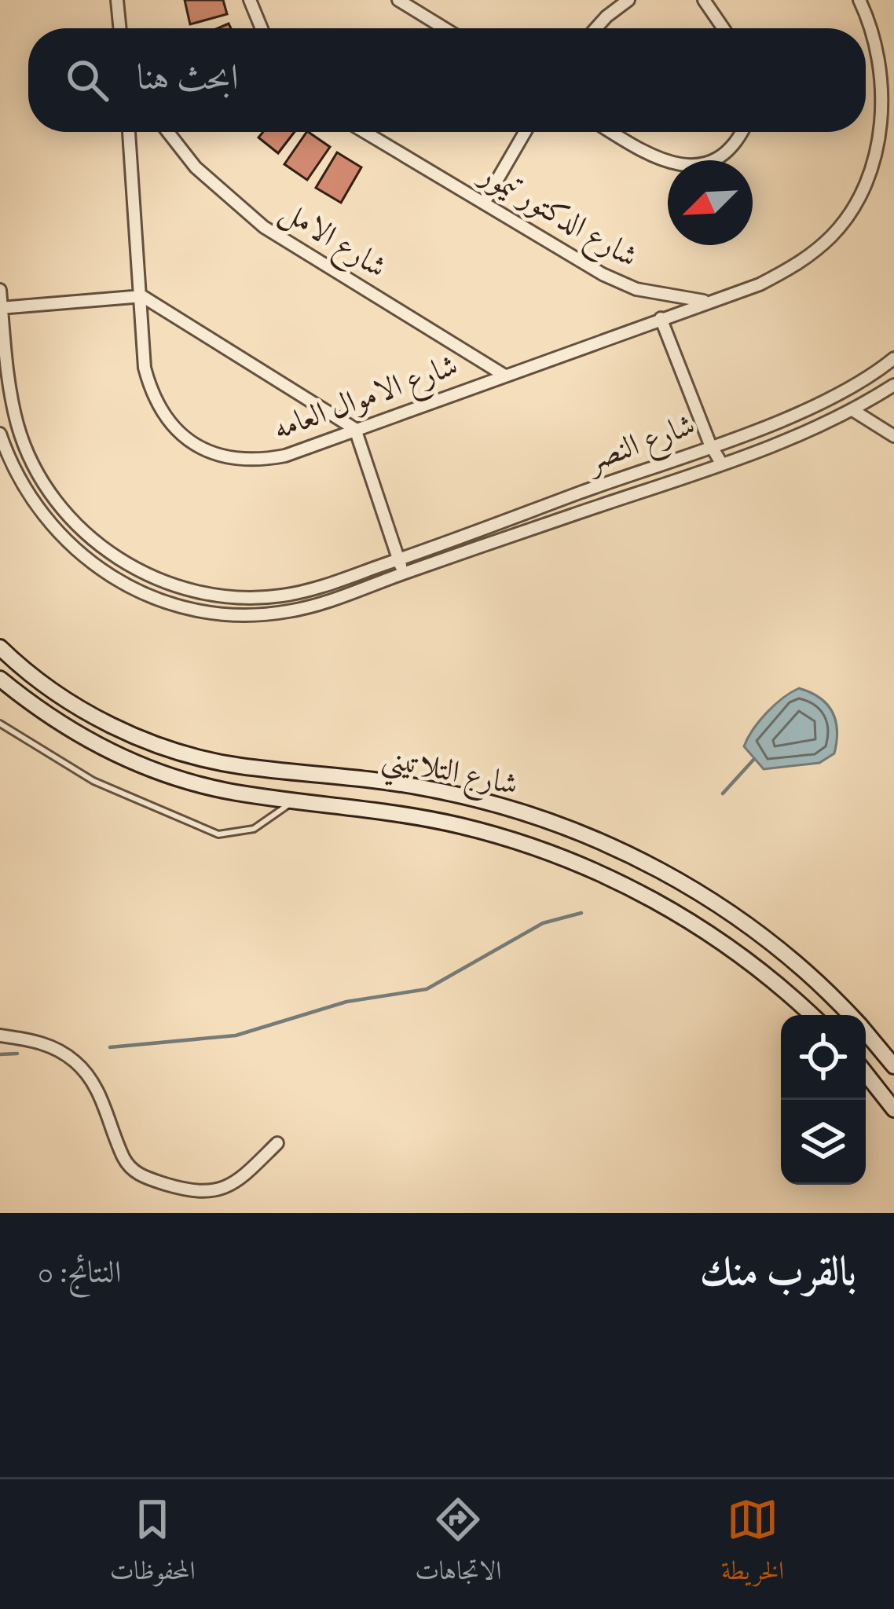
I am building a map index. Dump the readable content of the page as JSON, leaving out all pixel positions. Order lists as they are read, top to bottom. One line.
{"streets":{"main road":["شارع التلاتيني"],"street":["شارع الدكتور تيمور","شارع الامل","شارع الاموال العامه","شارع النصر"]},"crossings":[["شارع الدكتور تيمور","شارع الاموال العامه"],["شارع الامل","شارع الاموال العامه"]],"north":"bottom left","page":{"search":"ابحث هنا","heading":["بالقرب منك","النتائج: 0"],"nav":["الخريطة","الاتجاهات","المحفوظات"]}}
